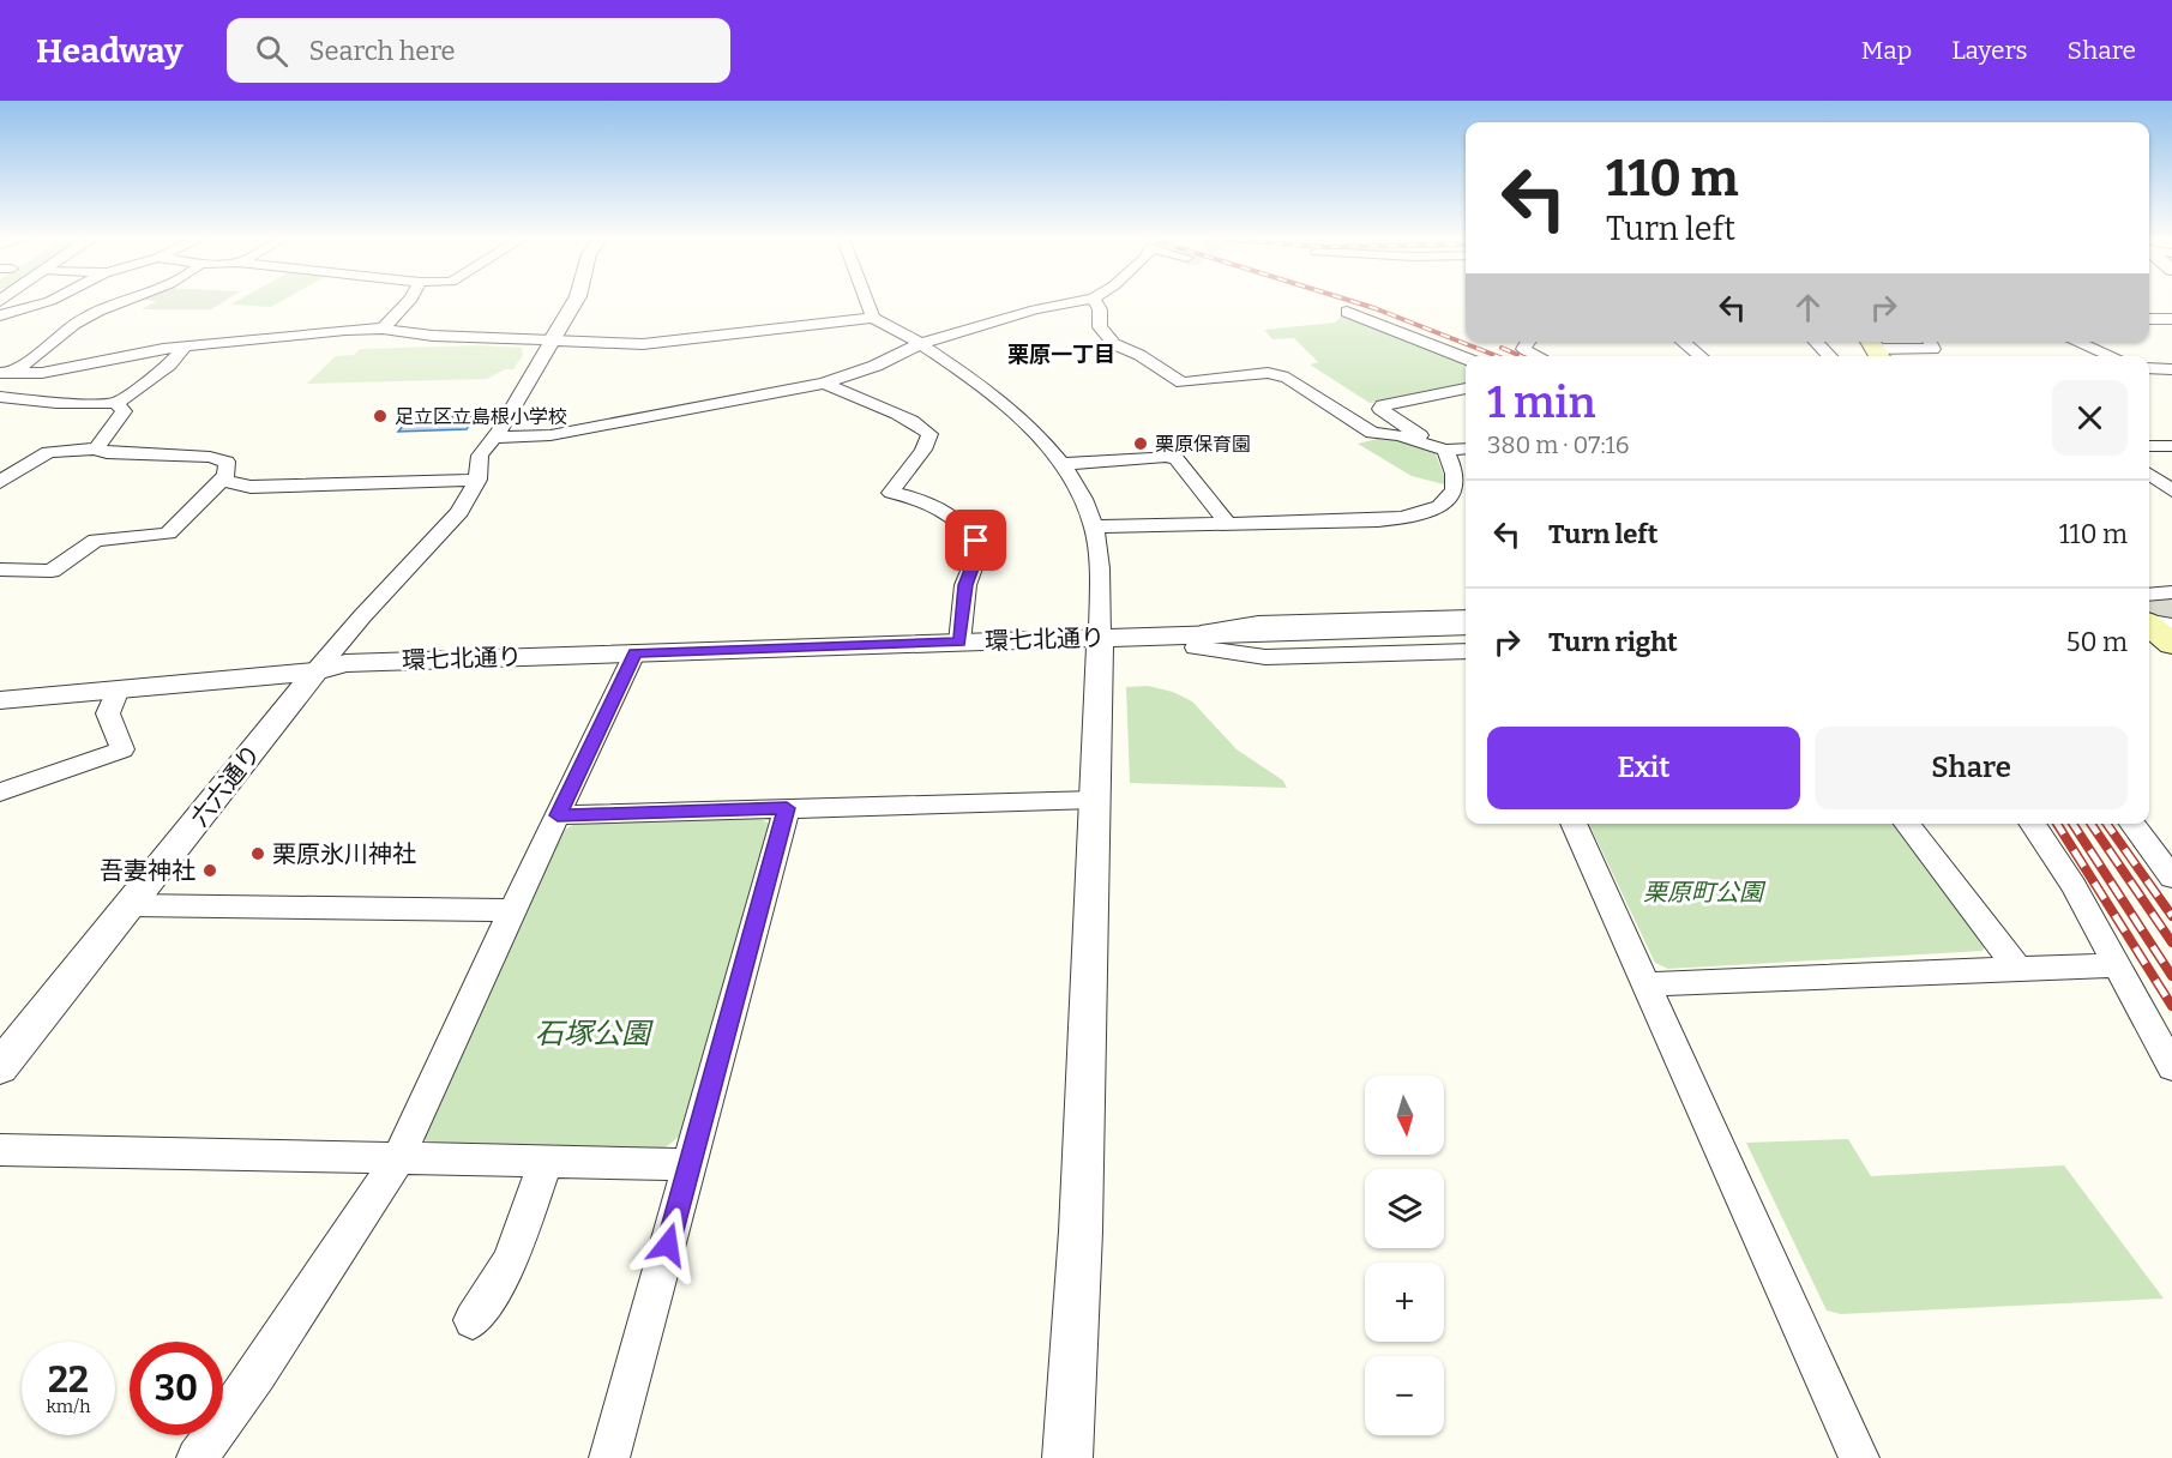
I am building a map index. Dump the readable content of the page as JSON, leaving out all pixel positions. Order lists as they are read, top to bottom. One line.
{"streets":{"street":["環七北通り","六六通り"]},"crossings":[["環七北通り","六六通り"]],"districts":["栗原一丁目"],"parks":["栗原町公園","石塚公園"],"places":["足立区立島根小学校","栗原保育園","栗原氷川神社","吾妻神社"],"north":"bottom","page":{"header":"Headway","search":"Search here","nav":["Map","Layers","Share"],"turn":["110 m","Turn left"],"heading":["1 min","380 m · 07:16"],"list":[{"name":"Turn left","value":"110 m"},{"name":"Turn right","value":"50 m"}],"buttons":["Exit","Share"],"map_buttons":["+","−"],"speed":"22 km/h","limit":"30"}}
